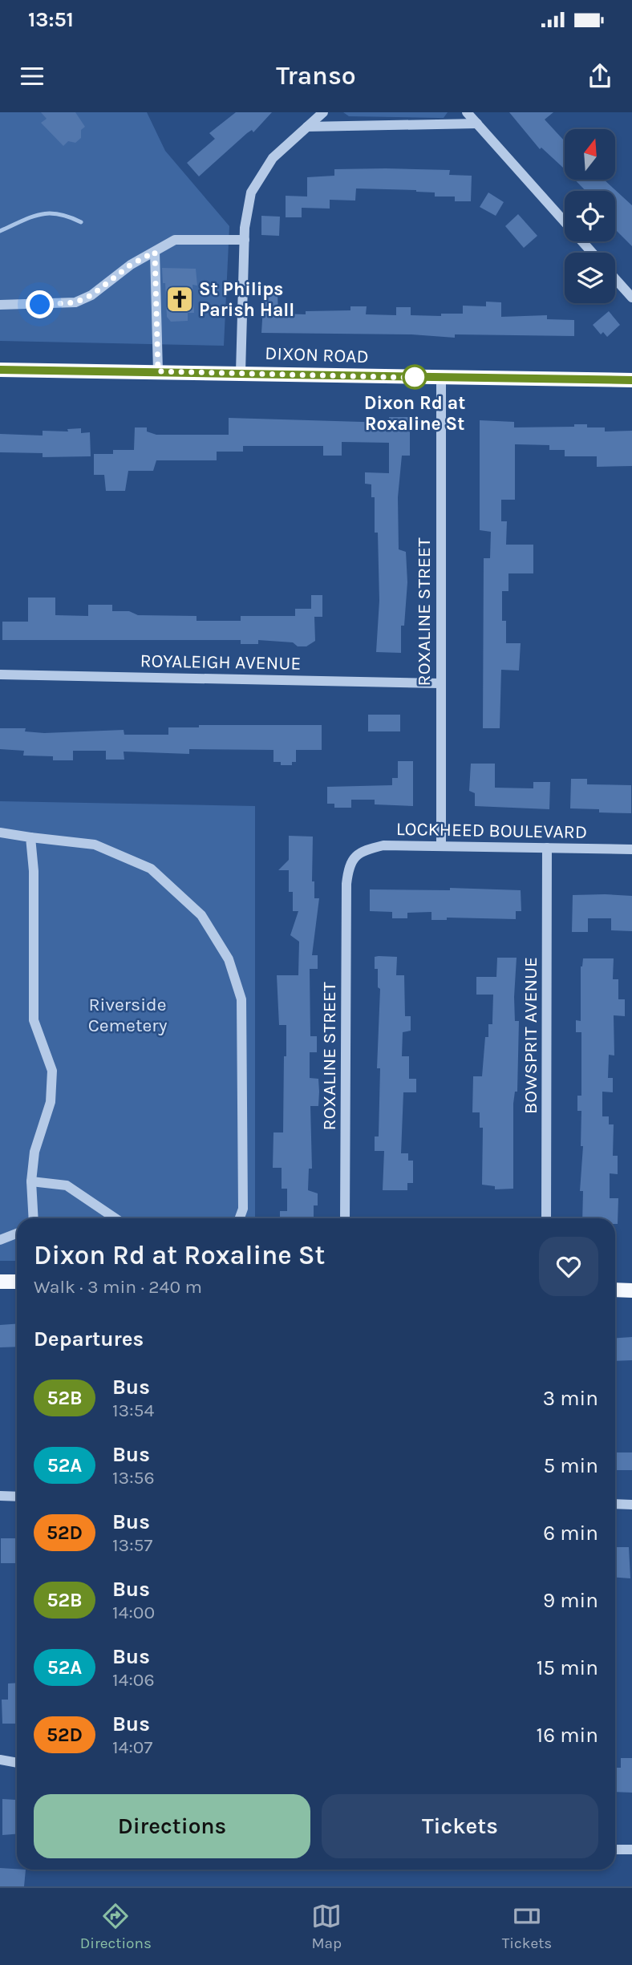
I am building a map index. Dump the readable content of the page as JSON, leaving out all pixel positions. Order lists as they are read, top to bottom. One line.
{"streets":{"main road":["DIXON ROAD"],"street":["ROXALINE STREET","ROYALEIGH AVENUE","LOCKHEED BOULEVARD","BOWSPRIT AVENUE"]},"crossings":[["DIXON ROAD","ROXALINE STREET"],["ROXALINE STREET","ROYALEIGH AVENUE"],["ROXALINE STREET","LOCKHEED BOULEVARD"],["LOCKHEED BOULEVARD","BOWSPRIT AVENUE"]],"parks":["Riverside Cemetery"],"places":{"church":["St Philips Parish Hall"],"other":["Dixon Rd at Roxaline St"]},"lines":["bus line 52B"],"north":"top","page":{"status":"13:51","header":"Transo","heading":[["Dixon Rd at Roxaline St","Walk · 3 min · 240 m"],"Departures"],"list":[{"mark":"52B","name":"Bus","note":"13:54","value":"3 min"},{"mark":"52A","name":"Bus","note":"13:56","value":"5 min"},{"mark":"52D","name":"Bus","note":"13:57","value":"6 min"},{"mark":"52B","name":"Bus","note":"14:00","value":"9 min"},{"mark":"52A","name":"Bus","note":"14:06","value":"15 min"},{"mark":"52D","name":"Bus","note":"14:07","value":"16 min"}],"buttons":["Directions","Tickets"],"tabs":["Directions","Map","Tickets"]}}
